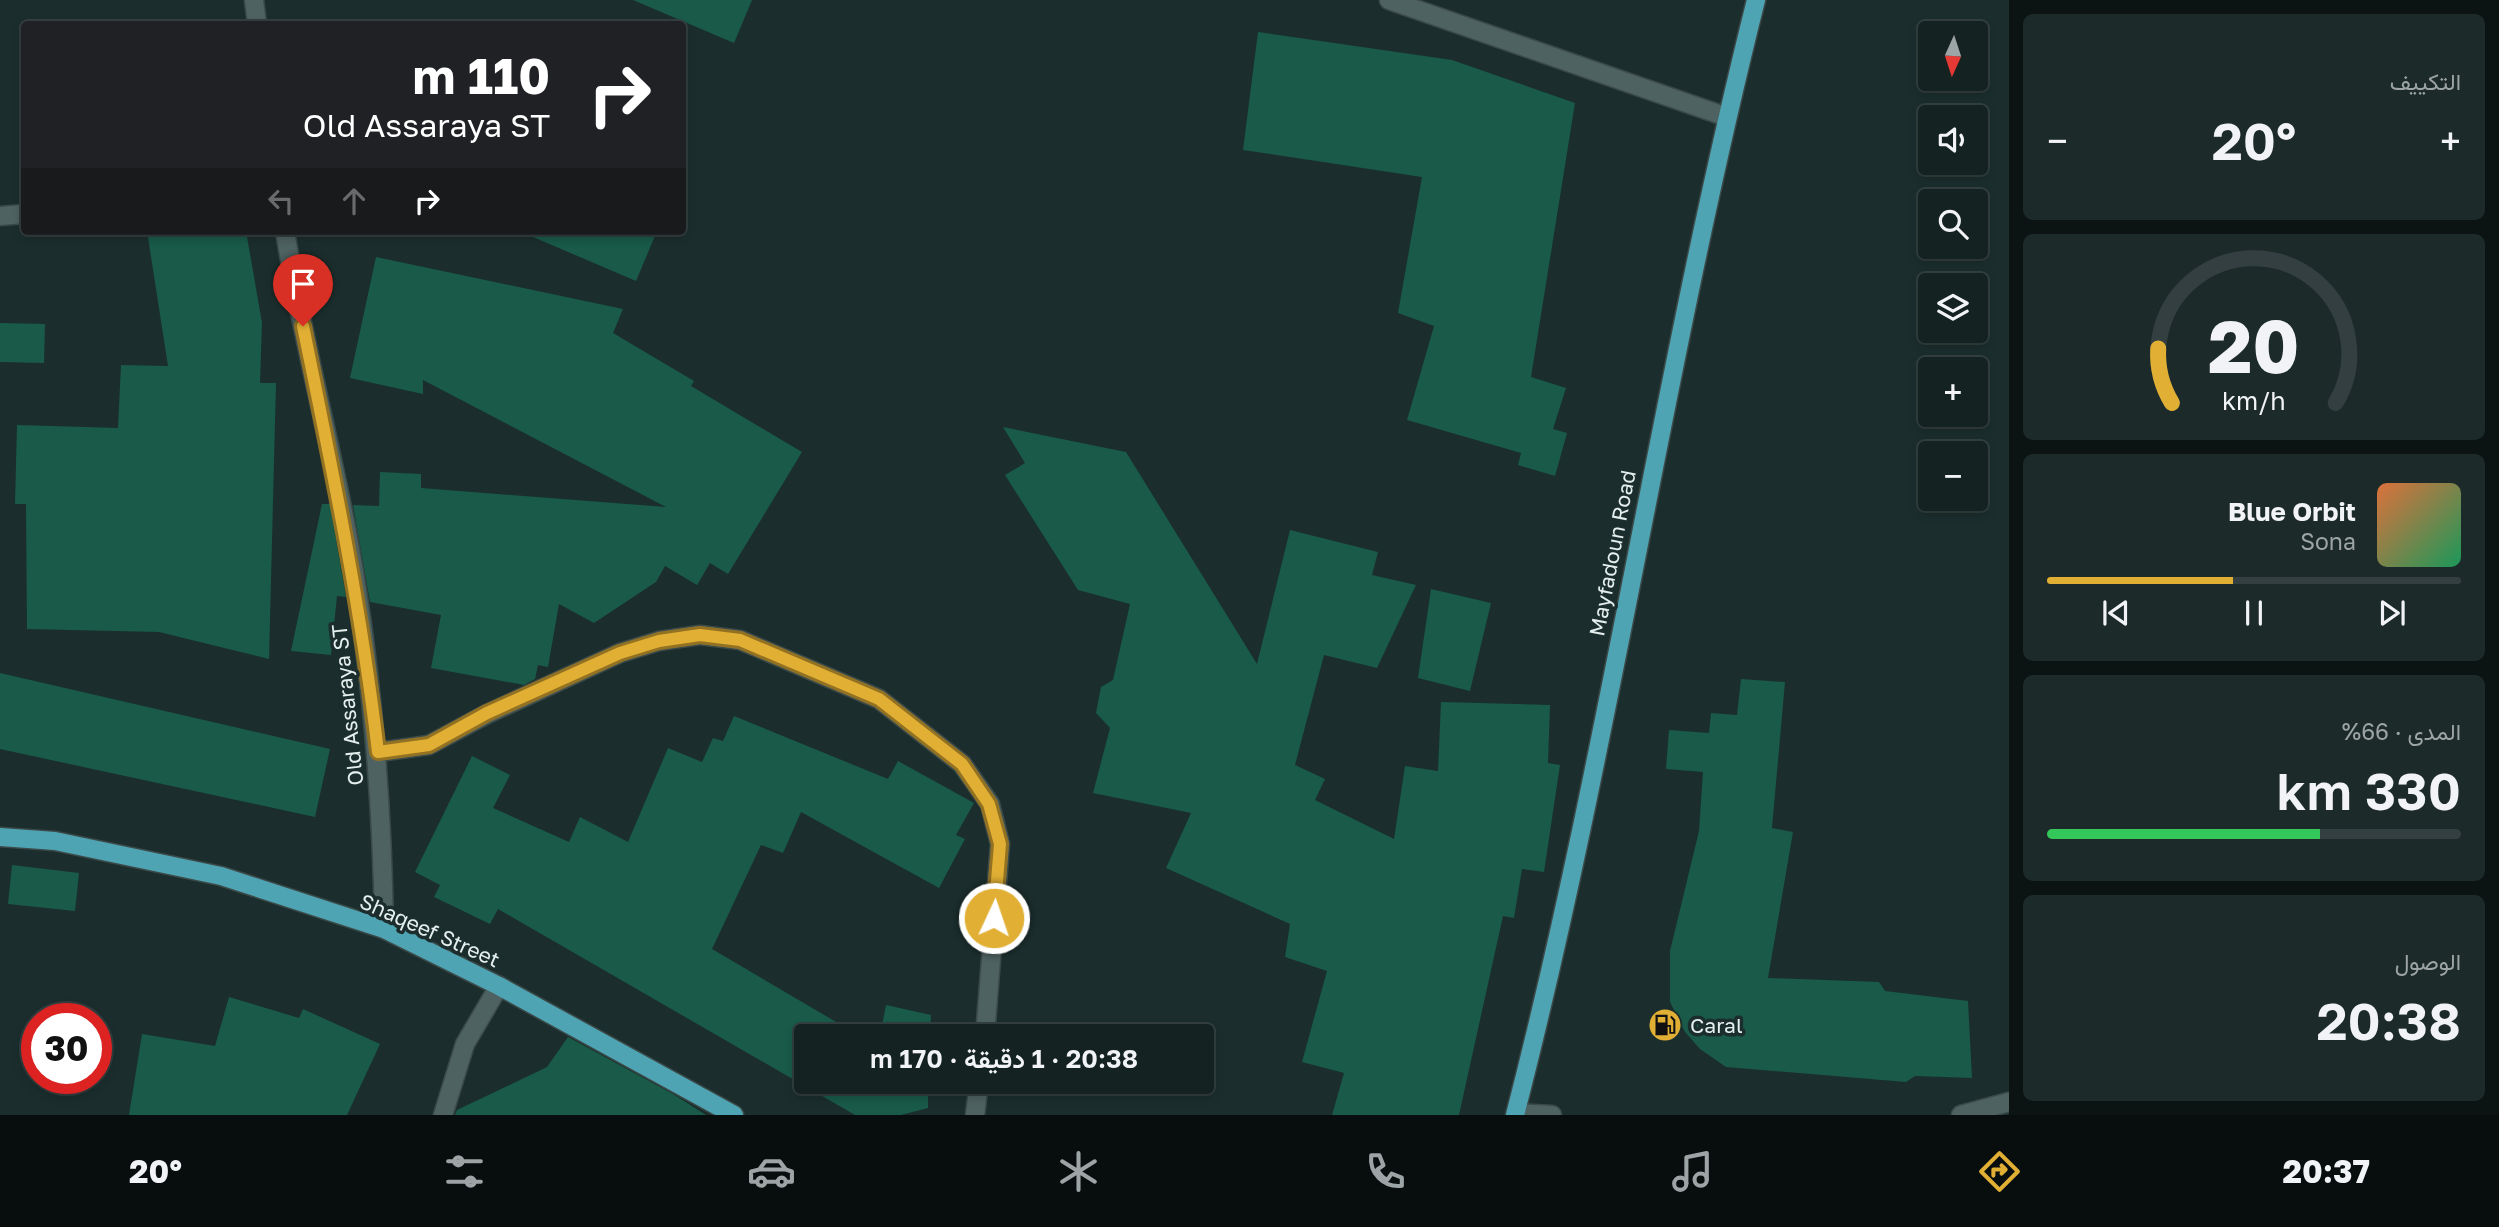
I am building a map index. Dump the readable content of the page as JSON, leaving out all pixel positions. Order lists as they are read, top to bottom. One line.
{"streets":{"main road":["Mayfadoun Road","Shaqeef Street"],"street":["Old Assaraya ST"]},"crossings":[["Old Assaraya ST","Shaqeef Street"]],"places":{"fuel station":["Caral"]},"north":"bottom","page":{"tile":["التكييف",["المدى · 66%","330 km"],["الوصول","20:38"]],"map_buttons":["+","−"],"turn":["110 m","Old Assaraya ST"],"heat":["−","20°","+"],"song":["Blue Orbit","Sona"],"limit":"30","trip":"20:38 · 1 دقيقة · 170 m","tabs":["20:37","20°"],"gauge":["20","km/h"]}}
